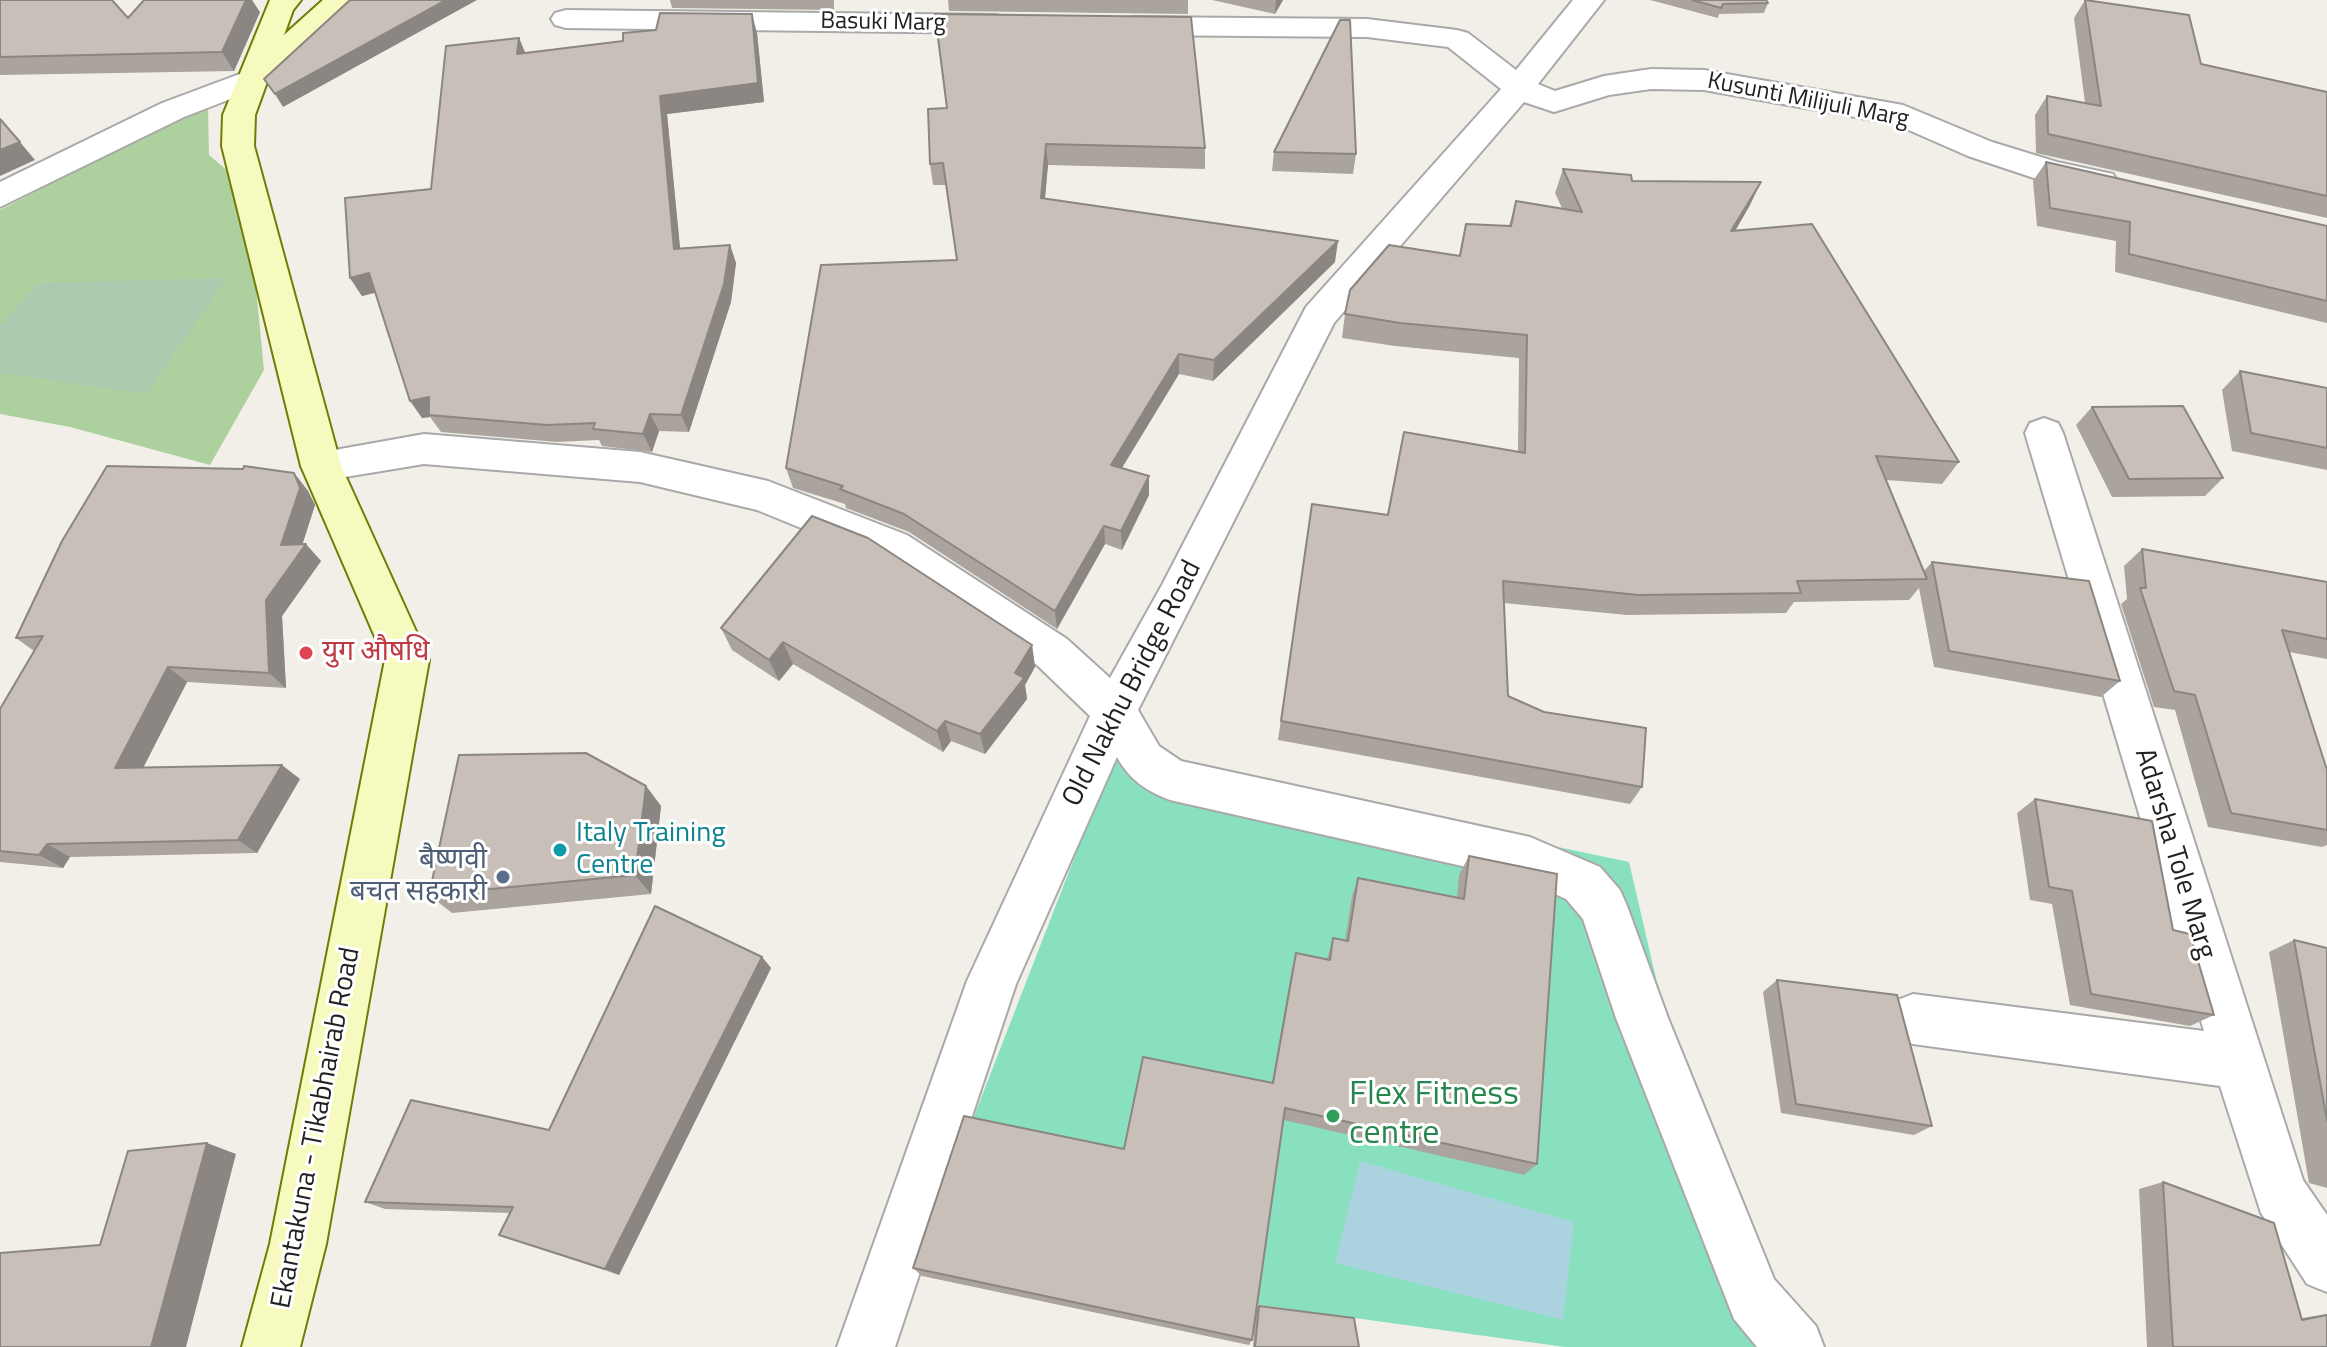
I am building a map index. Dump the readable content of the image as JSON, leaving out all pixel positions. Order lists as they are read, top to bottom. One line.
{"streets":{"main road":["Ekantakuna - Tikabhairab Road"],"street":["Basuki Marg","Kusunti Milijuli Marg","Old Nakhu Bridge Road","Adarsha Tole Marg"]},"crossings":[["Kusunti Milijuli Marg","Old Nakhu Bridge Road"]],"places":["युग औषधि","Italy Training Centre","बैष्णवी बचत सहकारी","Flex Fitness centre"]}
